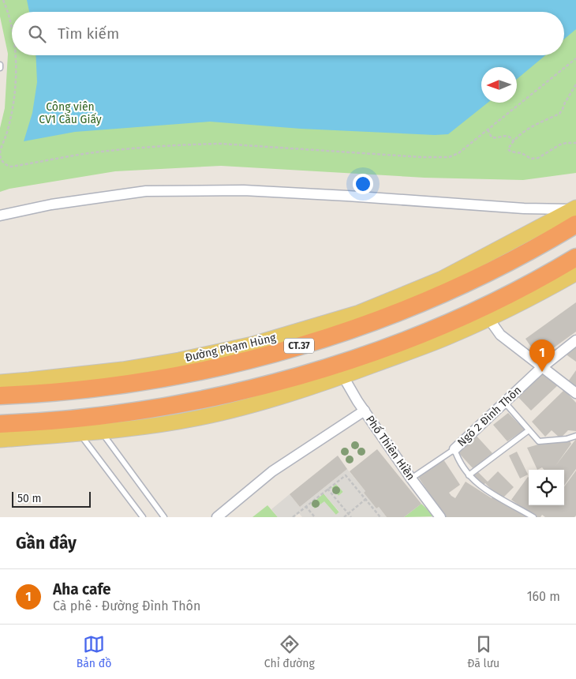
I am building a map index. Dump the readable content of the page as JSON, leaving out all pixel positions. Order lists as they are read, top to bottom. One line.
{"streets":{"highway":["CT.37"],"main road":["Đường Phạm Hùng"],"street":["Ngõ 2 Đình Thôn","Phố Thiên Hiền"]},"crossings":[["CT.37","Đường Phạm Hùng"]],"parks":["Công viên CV1 Cầu Giấy"],"scale_bar":"50 m","north":"left","page":{"search":"Tìm kiếm","pins":"1","scale":"50 m","heading":"Gần đây","list":[{"mark":"1","name":"Aha cafe","note":"Cà phê · Đường Đình Thôn","value":"160 m"}],"nav":["Bản đồ","Chỉ đường","Đã lưu"]}}
